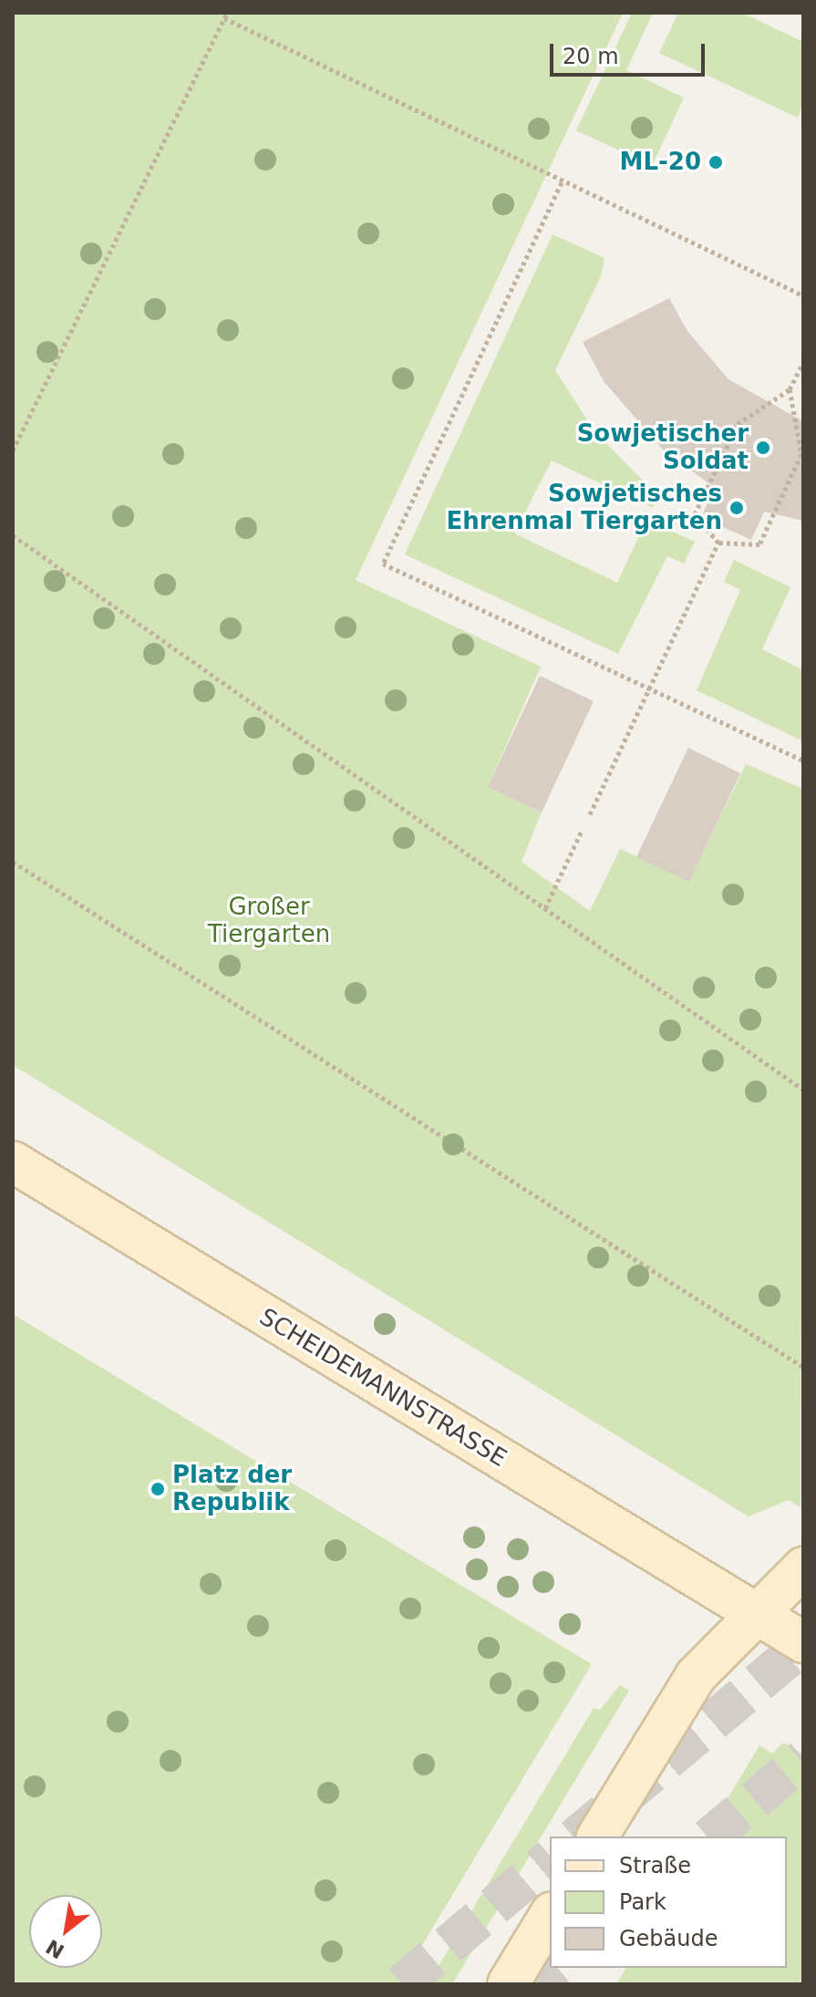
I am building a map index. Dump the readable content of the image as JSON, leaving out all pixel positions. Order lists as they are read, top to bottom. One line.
{"streets":{"street":["SCHEIDEMANNSTRASSE"]},"parks":["Großer Tiergarten"],"places":["ML-20","Sowjetischer Soldat","Sowjetisches Ehrenmal Tiergarten","Platz der Republik"],"legend":["Straße","Park","Gebäude"],"scale_bar":"20 m","north":"bottom left"}
